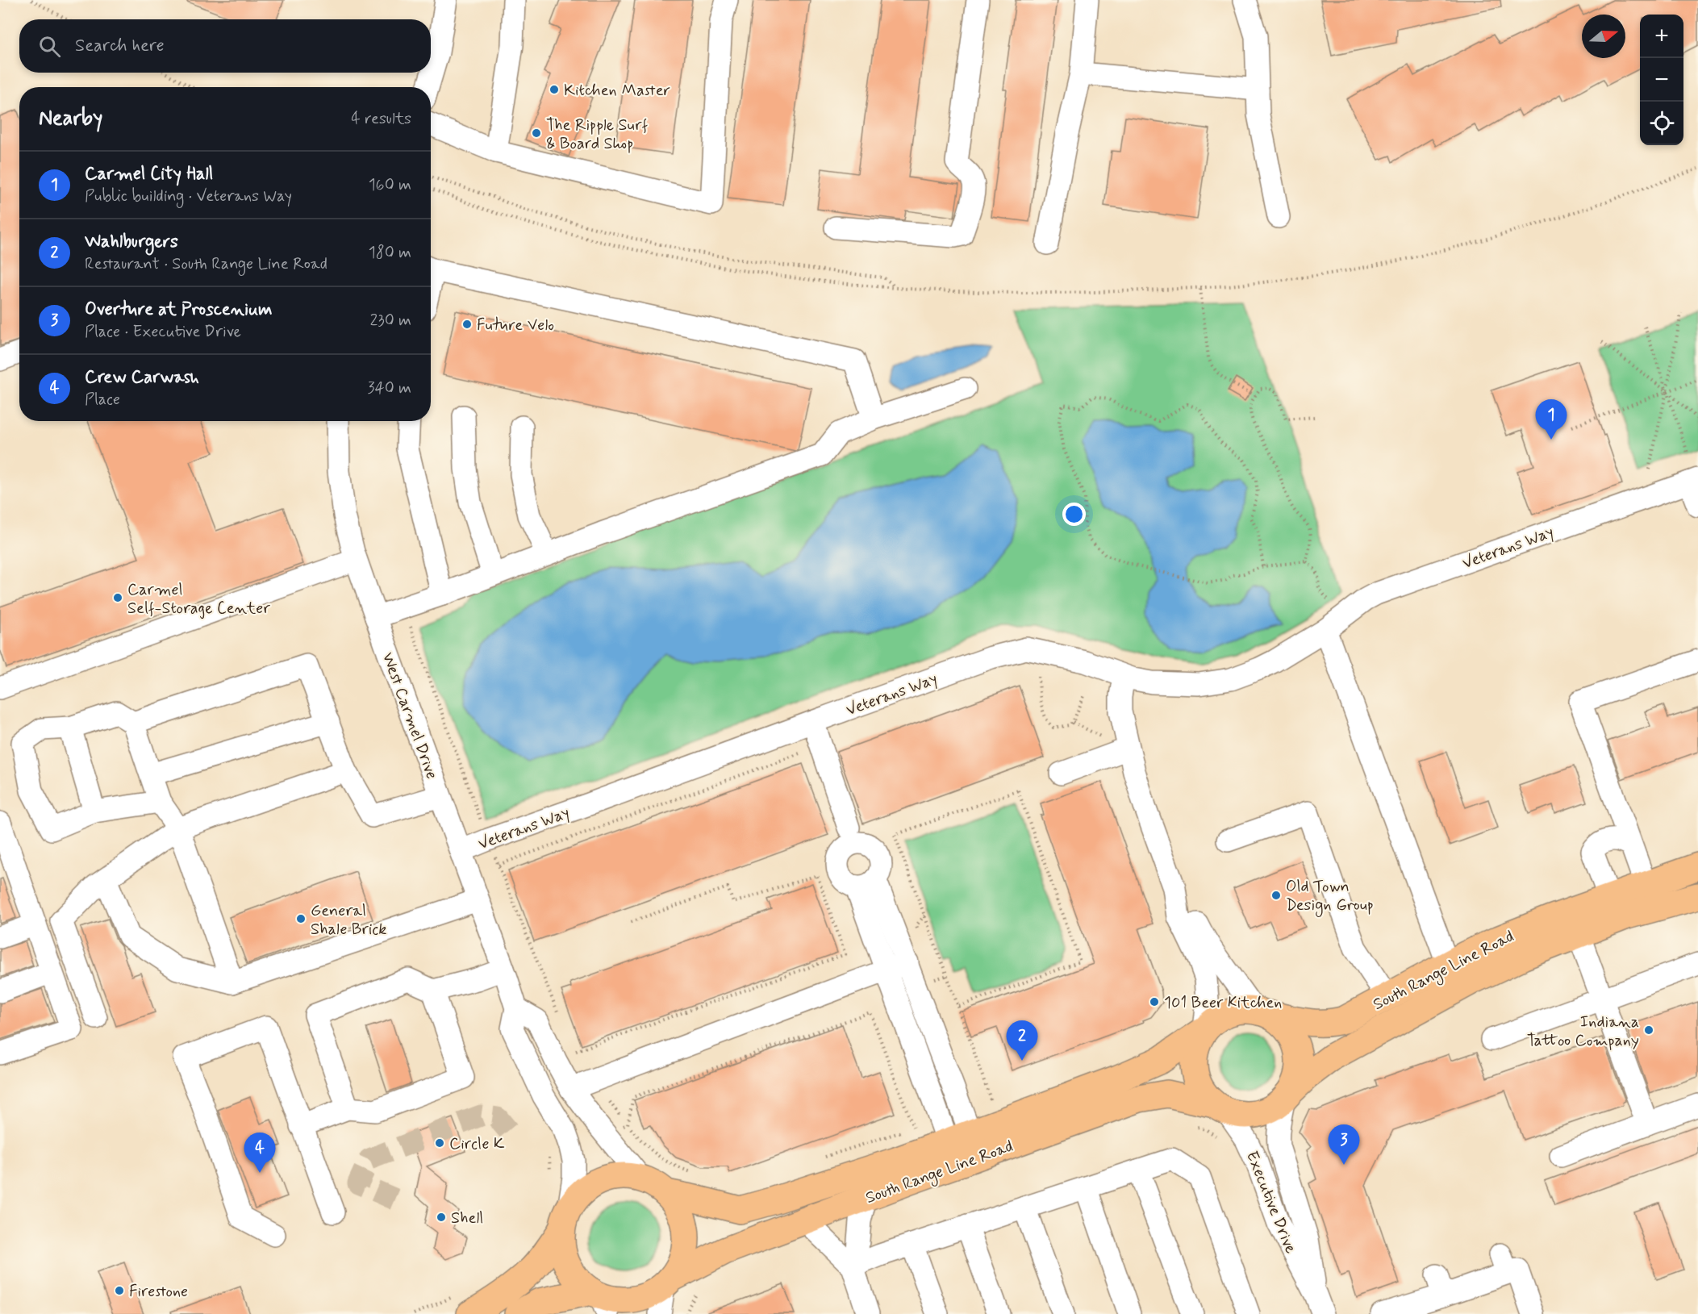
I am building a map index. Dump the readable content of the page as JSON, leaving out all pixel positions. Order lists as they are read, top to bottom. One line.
{"streets":{"main road":["South Range Line Road"],"street":["Veterans Way","West Carmel Drive","Executive Drive"]},"crossings":[["Veterans Way","West Carmel Drive"],["West Carmel Drive","South Range Line Road"],["South Range Line Road","Executive Drive"]],"places":["Kitchen Master","The Ripple Surf & Board Shop","Future Velo","Carmel Self-Storage Center","Old Town Design Group","General Shale Brick","101 Beer Kitchen","Indiana Tattoo Company","Circle K","Shell","Firestone"],"north":"right","page":{"map_buttons":["+","−"],"search":"Search here","heading":["Nearby","4 results"],"list":[{"mark":"1","name":"Carmel City Hall","note":"Public building · Veterans Way","value":"160 m"},{"mark":"2","name":"Wahlburgers","note":"Restaurant · South Range Line Road","value":"180 m"},{"mark":"3","name":"Overture at Proscenium","note":"Place · Executive Drive","value":"230 m"},{"mark":"4","name":"Crew Carwash","note":"Place","value":"340 m"}],"pins":["1","2","3","4"]}}
